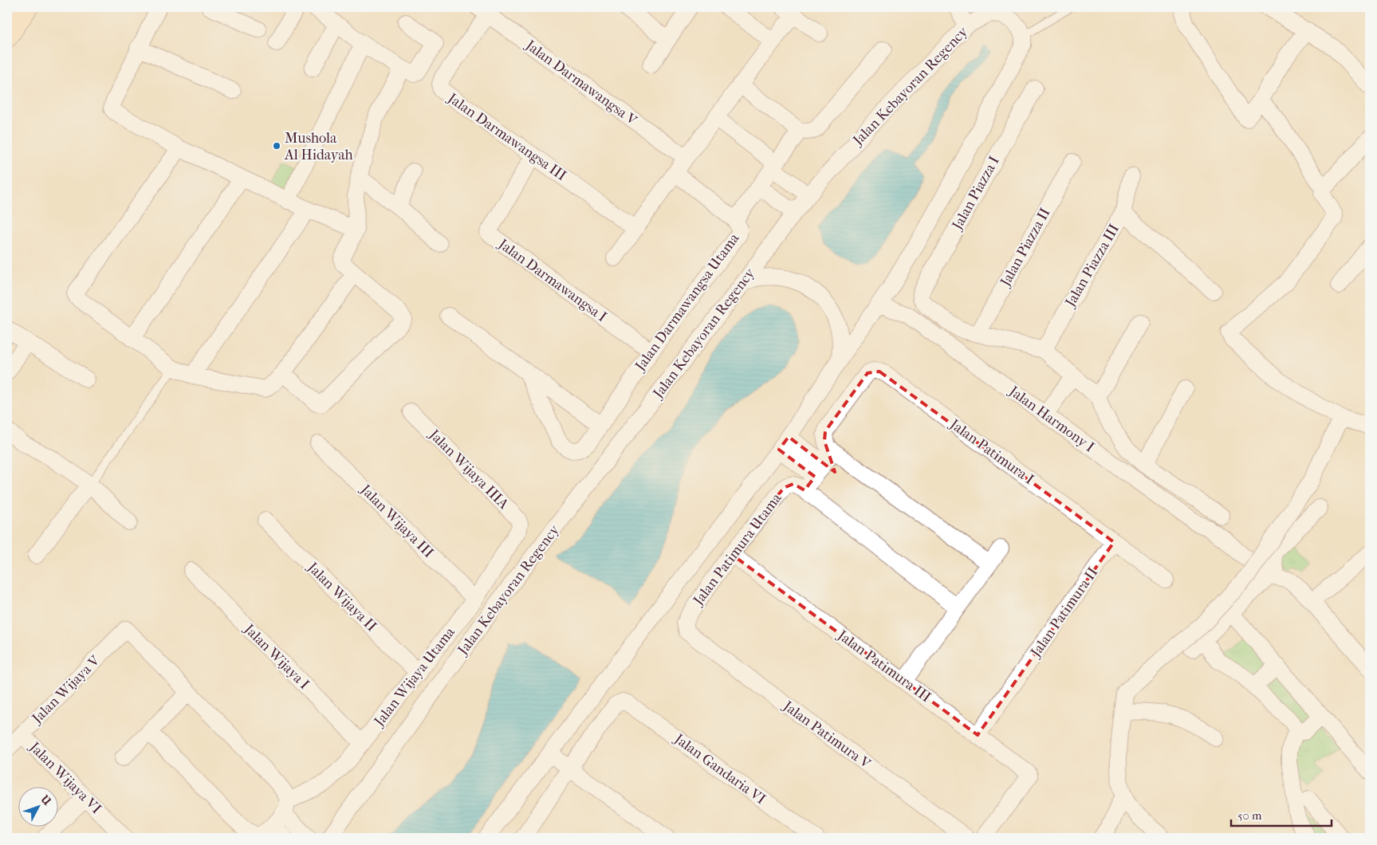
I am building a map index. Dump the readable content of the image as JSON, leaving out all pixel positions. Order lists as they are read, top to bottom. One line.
{"streets":{"street":["Jalan Darmawangsa V","Jalan Kebayoran Regency","Jalan Darmawangsa III","Jalan Piazza I","Jalan Piazza II","Jalan Piazza III","Jalan Darmawangsa I","Jalan Darmawangsa Utama","Jalan Harmony I","Jalan Patimura I","Jalan Wijaya IIIA","Jalan Wijaya III","Jalan Patimura Utama","Jalan Wijaya II","Jalan Patimura II","Jalan Wijaya I","Jalan Patimura III","Jalan Wijaya Utama","Jalan Wijaya V","Jalan Patimura V","Jalan Gandaria VI","Jalan Wijaya VI"]},"crossings":[["Jalan Darmawangsa V","Jalan Darmawangsa III"],["Jalan Darmawangsa III","Jalan Darmawangsa I"],["Jalan Piazza I","Jalan Piazza II"],["Jalan Darmawangsa I","Jalan Darmawangsa Utama"],["Jalan Patimura I","Jalan Patimura II"],["Jalan Wijaya IIIA","Jalan Wijaya Utama"],["Jalan Wijaya III","Jalan Wijaya Utama"],["Jalan Patimura Utama","Jalan Patimura III"],["Jalan Patimura Utama","Jalan Patimura V"],["Jalan Wijaya II","Jalan Wijaya Utama"],["Jalan Patimura II","Jalan Patimura III"],["Jalan Wijaya I","Jalan Wijaya Utama"],["Jalan Wijaya V","Jalan Wijaya VI"]],"places":["Mushola Al Hidayah"],"scale_bar":"50 m","north":"top right"}
